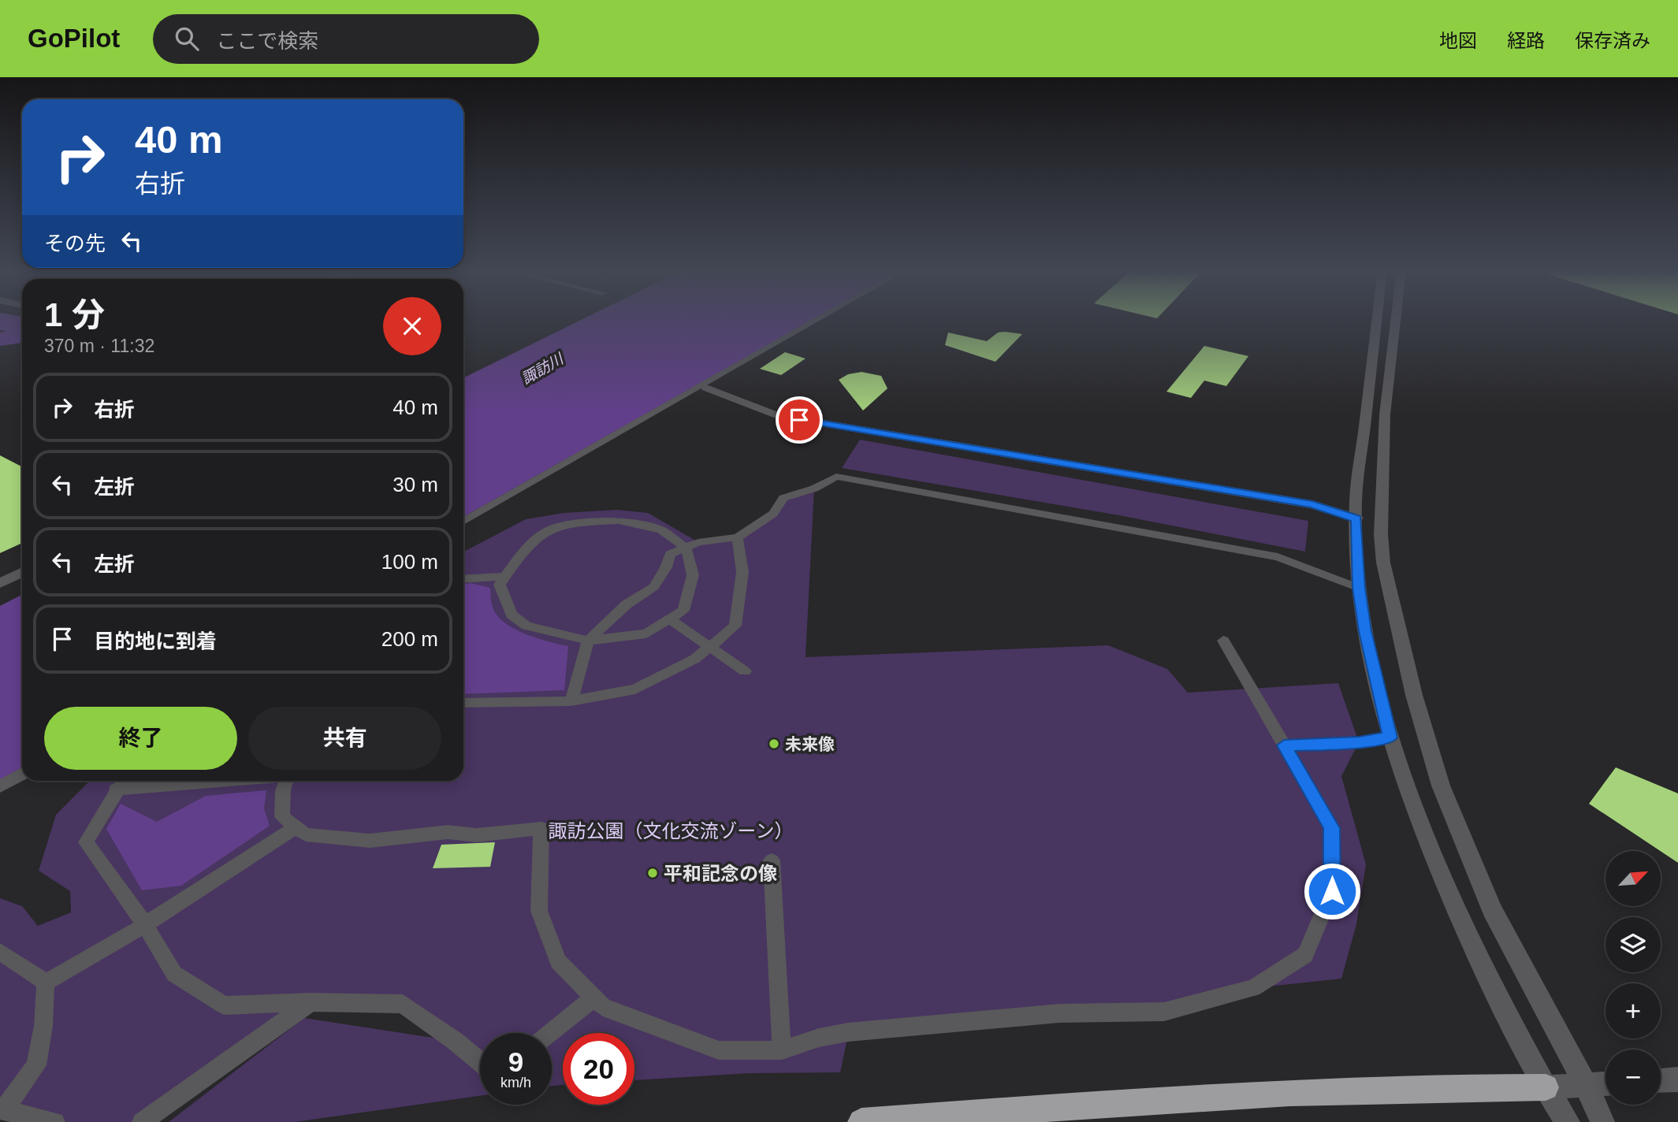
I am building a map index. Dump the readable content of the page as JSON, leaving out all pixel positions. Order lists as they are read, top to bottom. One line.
{"water":["諏訪川"],"parks":["諏訪公園（文化交流ゾーン）"],"places":["未来像","平和記念の像"],"north":"top right","page":{"header":"GoPilot","search":"ここで検索","nav":["地図","経路","保存済み"],"turn":["40 m","右折"],"then":"その先","heading":["1 分","370 m · 11:32"],"list":[{"name":"右折","value":"40 m"},{"name":"左折","value":"30 m"},{"name":"左折","value":"100 m"},{"name":"目的地に到着","value":"200 m"}],"buttons":["終了","共有"],"map_buttons":["+","−"],"speed":"9 km/h","limit":"20"}}
